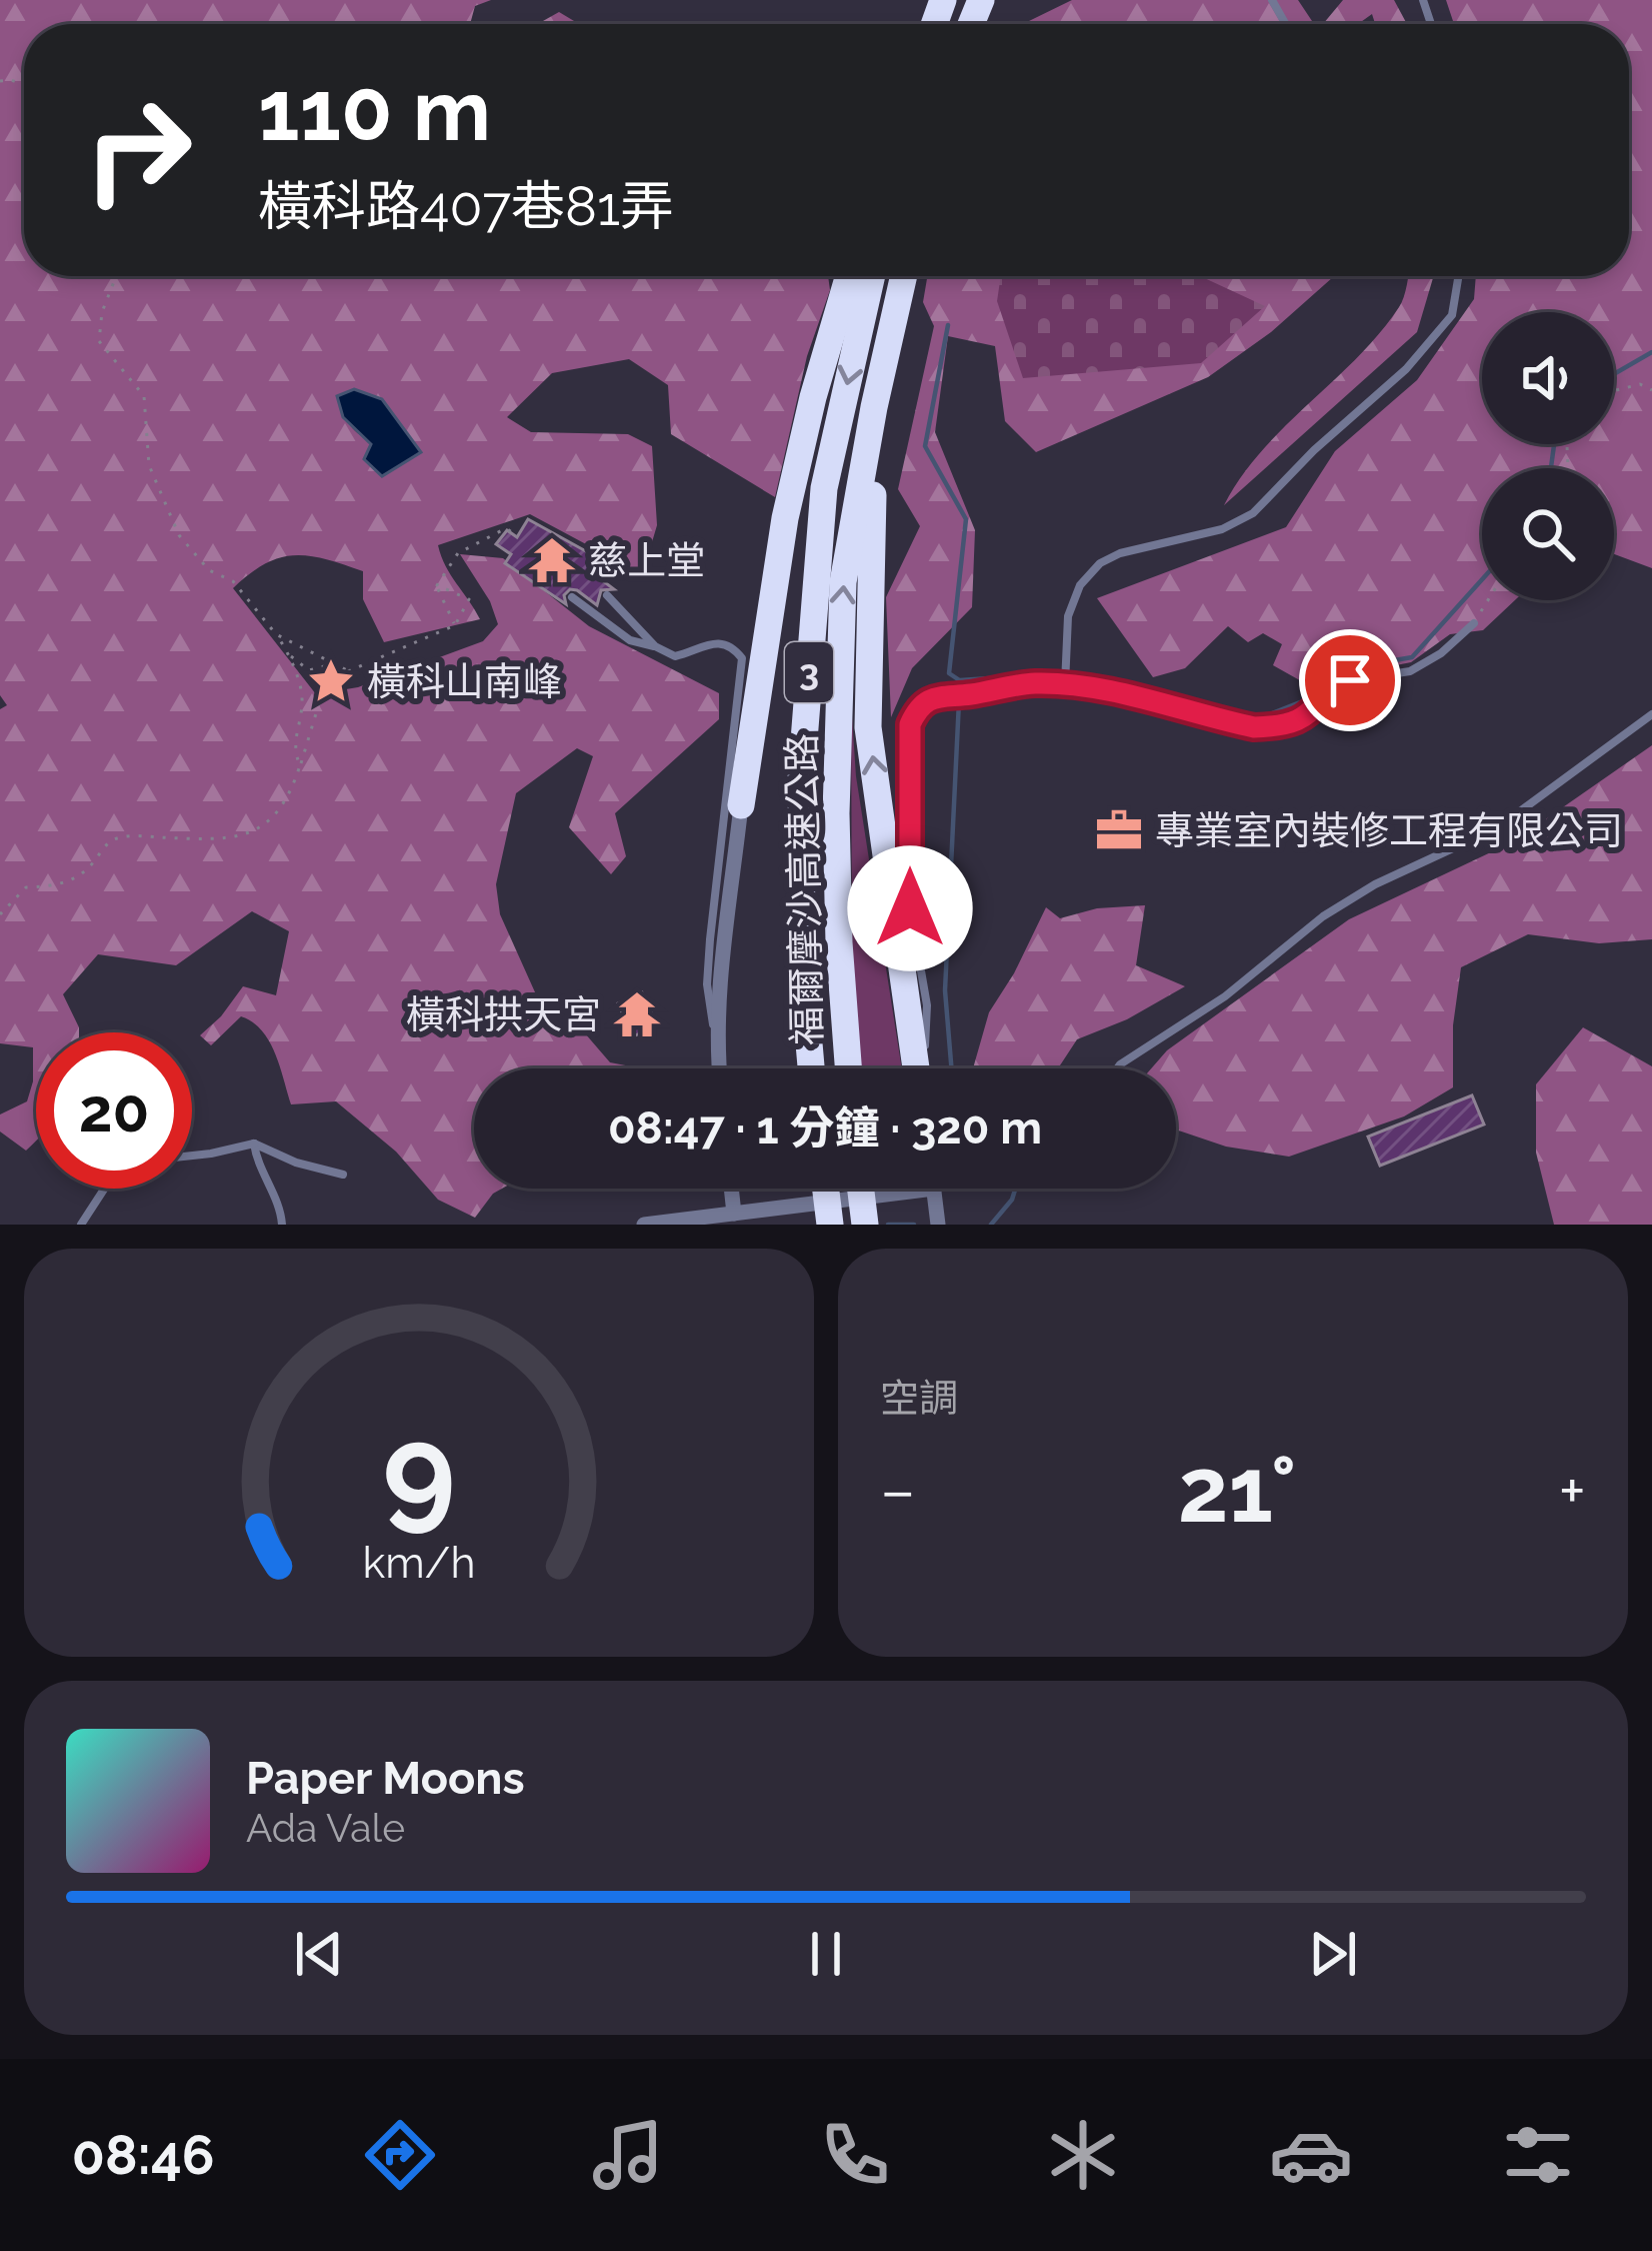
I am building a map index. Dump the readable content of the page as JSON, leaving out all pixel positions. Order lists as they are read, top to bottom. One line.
{"streets":{"highway":["3","福爾摩沙高速公路"]},"places":{"temple":["慈上堂","橫科拱天宮"],"place":["橫科山南峰"],"office":["專業室內裝修工程有限公司"]},"page":{"turn":["110 m","橫科路407巷81弄"],"limit":"20","trip":"08:47 · 1 分鐘 · 320 m","tile":"空調","heat":["−","21°","+"],"song":["Paper Moons","Ada Vale"],"tabs":"08:46","gauge":["9","km/h"]}}
